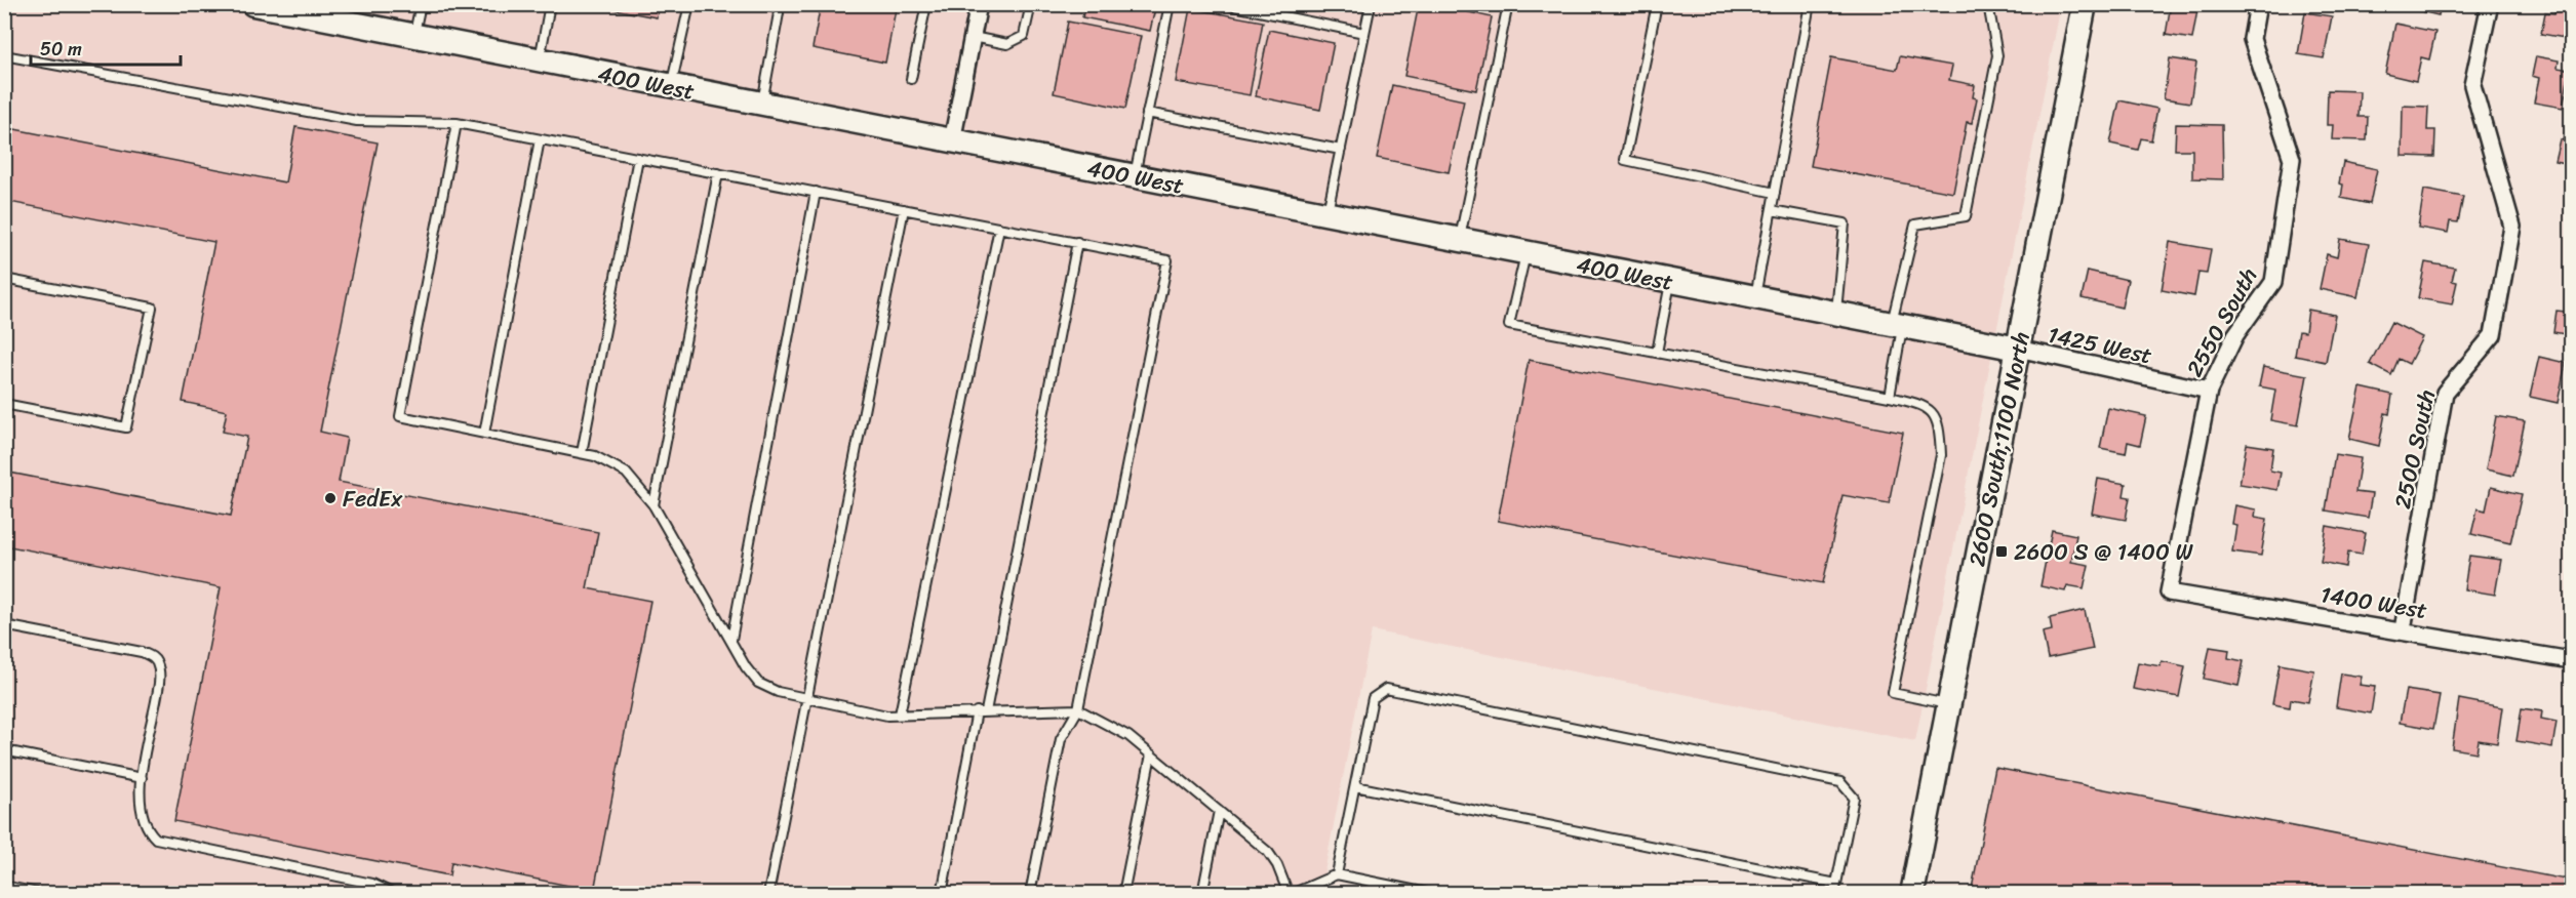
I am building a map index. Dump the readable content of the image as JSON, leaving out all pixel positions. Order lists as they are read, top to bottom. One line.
{"streets":{"street":["400 West","2550 South","1425 West","2600 South;1100 North","2500 South","1400 West"]},"crossings":[["400 West","1425 West"],["400 West","2600 South;1100 North"],["2550 South","1425 West"],["2550 South","1400 West"],["1425 West","2600 South;1100 North"],["2500 South","1400 West"]],"places":{"other":["FedEx"],"transit":["2600 S @ 1400 W"]},"scale_bar":"50 m"}
